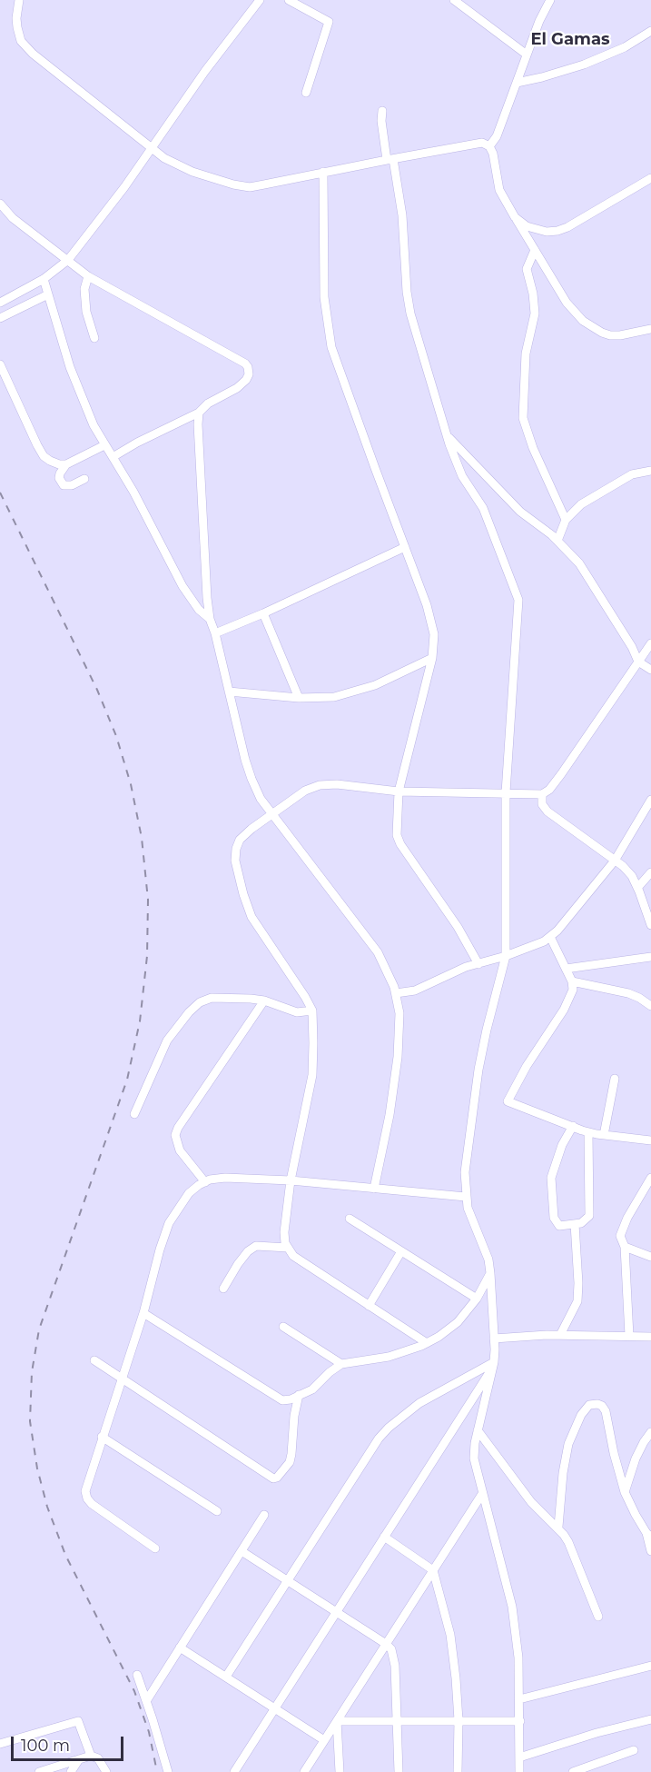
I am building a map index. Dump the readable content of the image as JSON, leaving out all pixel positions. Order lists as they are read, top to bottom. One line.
{"districts":["El Gamas"],"scale_bar":"100 m"}
